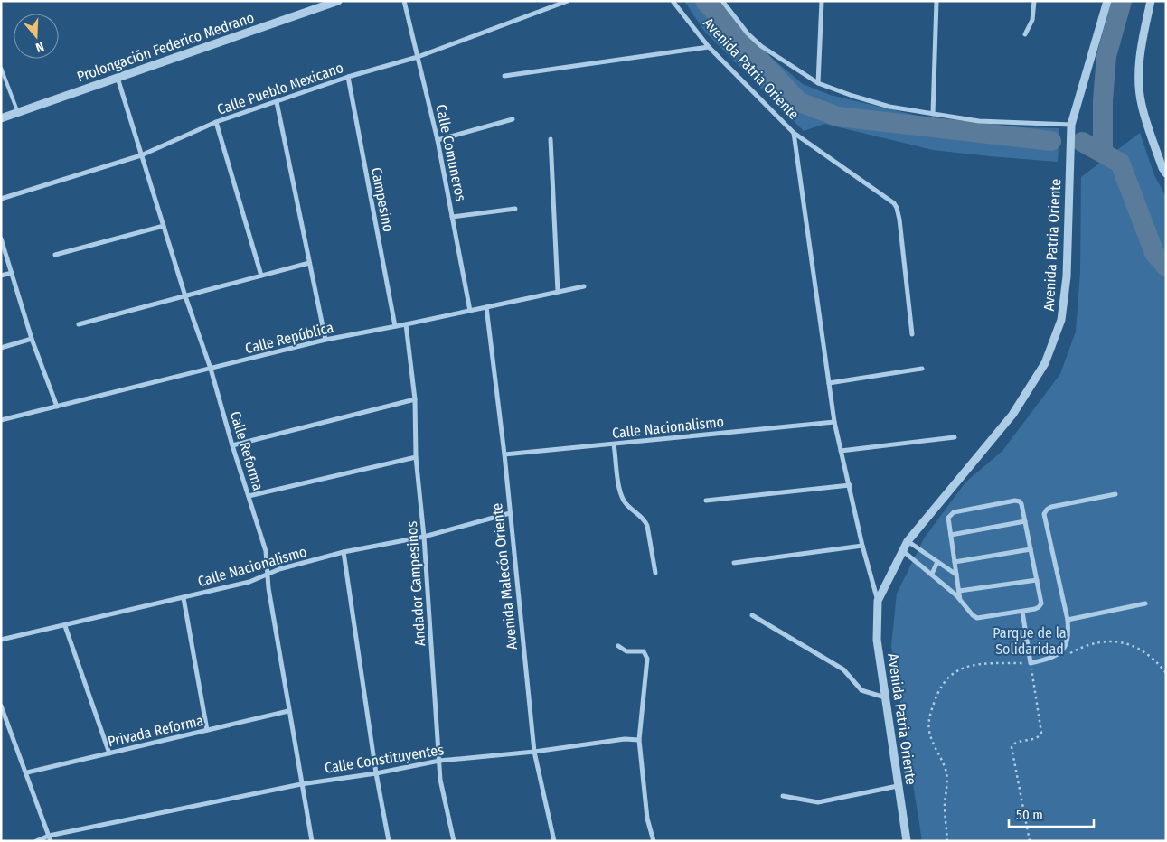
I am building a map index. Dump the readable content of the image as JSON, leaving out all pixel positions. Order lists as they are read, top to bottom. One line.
{"streets":{"street":["Prolongación Federico Medrano","Avenida Patria Oriente","Calle Pueblo Mexicano","Calle Comuneros","Campesino","Calle República","Calle Nacionalismo","Calle Reforma","Avenida Malecón Oriente","Andador Campesinos","Privada Reforma","Calle Constituyentes"]},"crossings":[["Prolongación Federico Medrano","Calle Reforma"],["Avenida Patria Oriente","Calle Nacionalismo"],["Calle Pueblo Mexicano","Calle Comuneros"],["Calle Pueblo Mexicano","Campesino"],["Calle Pueblo Mexicano","Calle Reforma"],["Calle Comuneros","Calle República"],["Campesino","Calle República"],["Calle República","Calle Reforma"],["Calle República","Avenida Malecón Oriente"],["Calle República","Andador Campesinos"],["Calle Nacionalismo","Calle Reforma"],["Calle Nacionalismo","Avenida Malecón Oriente"],["Calle Nacionalismo","Andador Campesinos"],["Calle Reforma","Privada Reforma"],["Calle Reforma","Calle Constituyentes"],["Avenida Malecón Oriente","Calle Constituyentes"],["Andador Campesinos","Calle Constituyentes"]],"parks":["Parque de la Solidaridad"],"scale_bar":"50 m","north":"bottom"}
